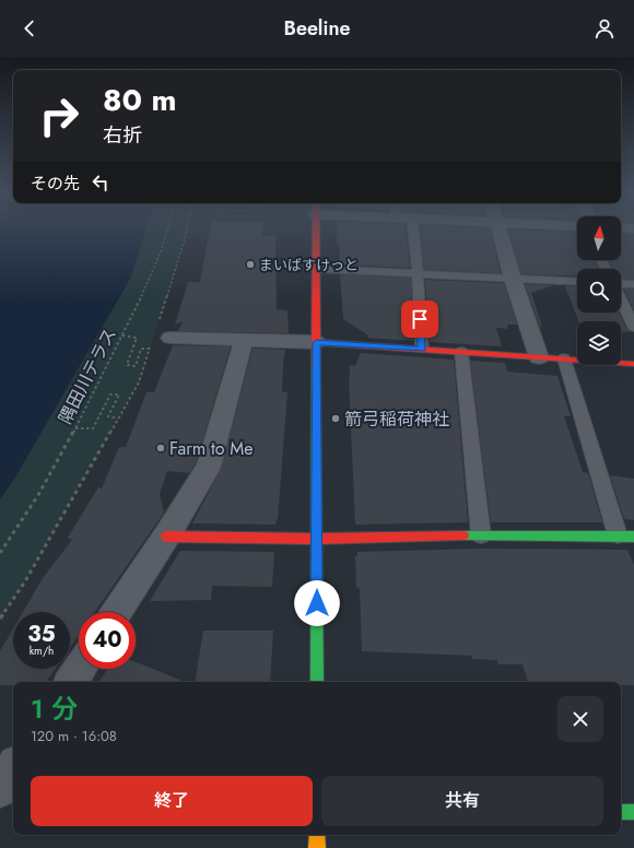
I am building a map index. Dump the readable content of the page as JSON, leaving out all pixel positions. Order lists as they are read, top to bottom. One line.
{"streets":{"path":["隅田川テラス"]},"places":["まいばすけっと","箭弓稲荷神社","Farm to Me"],"north":"top","page":{"header":"Beeline","turn":["80 m","右折"],"then":"その先","speed":"35 km/h","limit":"40","heading":["1 分","120 m · 16:08"],"buttons":["終了","共有"]}}
